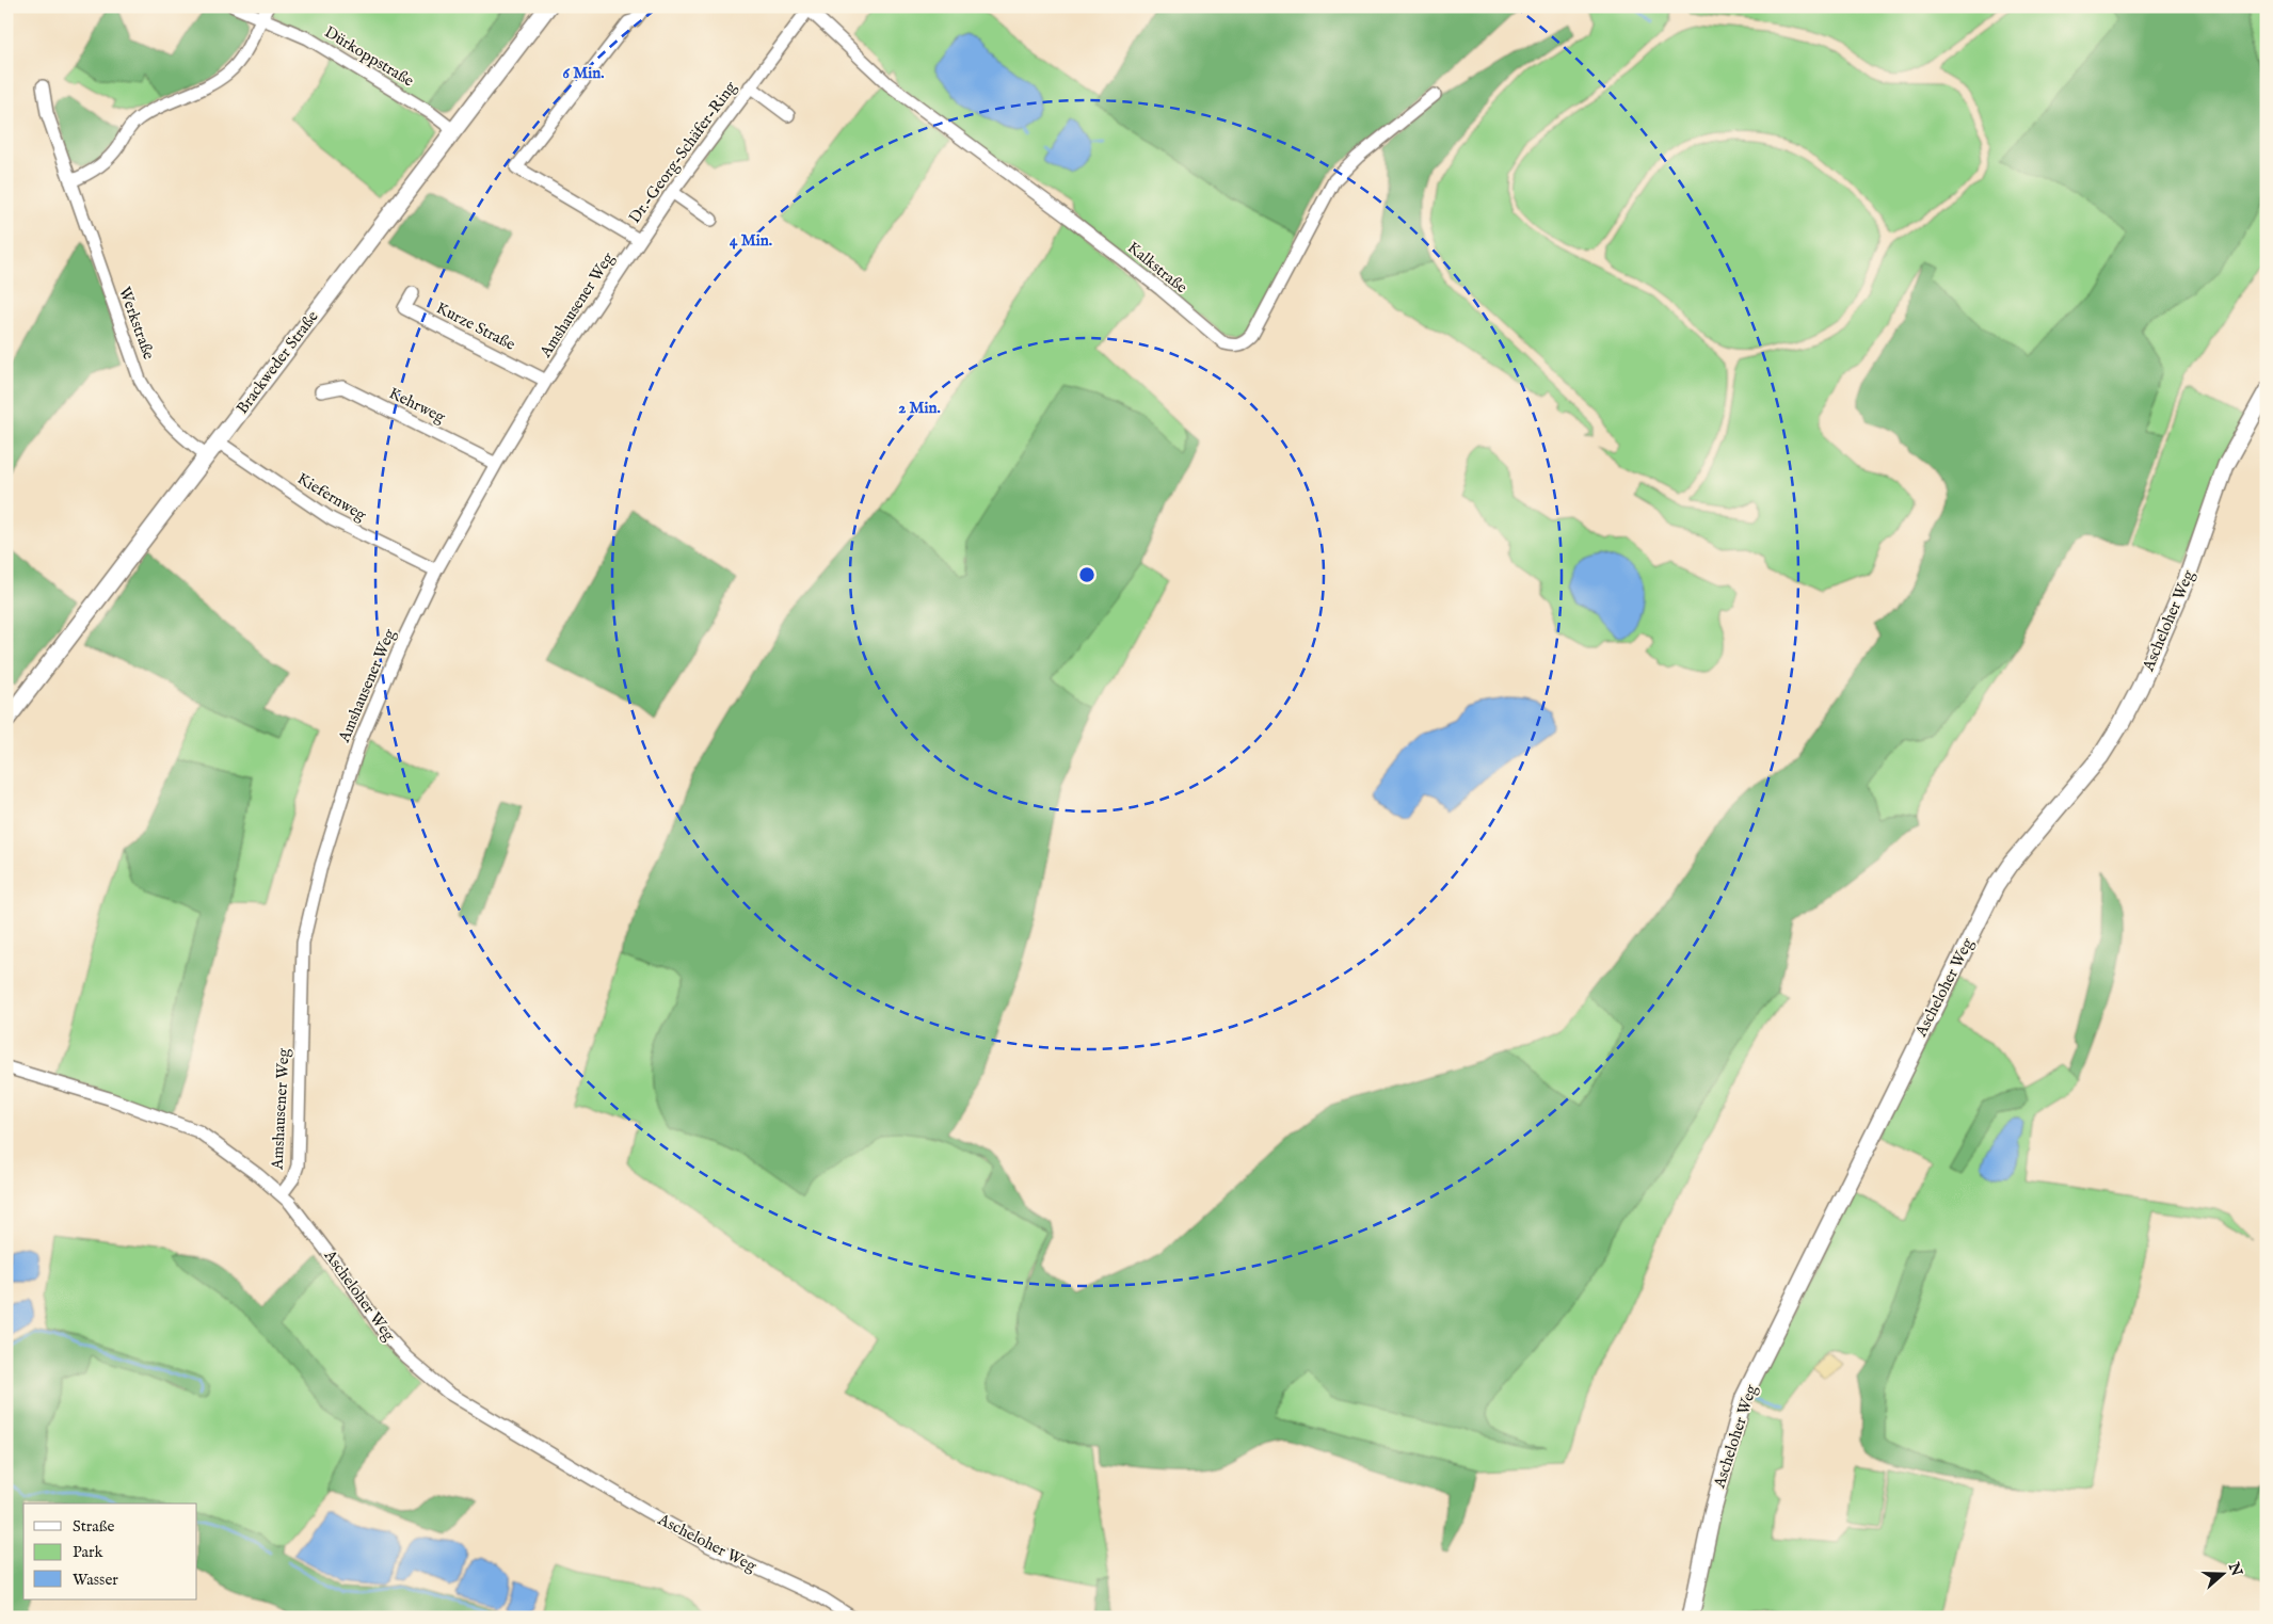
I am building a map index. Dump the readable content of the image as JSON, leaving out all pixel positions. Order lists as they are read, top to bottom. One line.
{"streets":{"street":["Dürkoppstraße","Dr.-Georg-Schäfer-Ring","Kalkstraße","Amshausener Weg","Werkstraße","Kurze Straße","Brackweder Straße","Kehrweg","Kiefernweg","Ascheloher Weg"]},"crossings":[["Dürkoppstraße","Brackweder Straße"],["Dr.-Georg-Schäfer-Ring","Kalkstraße"],["Dr.-Georg-Schäfer-Ring","Amshausener Weg"],["Amshausener Weg","Kurze Straße"],["Amshausener Weg","Kehrweg"],["Amshausener Weg","Kiefernweg"],["Amshausener Weg","Ascheloher Weg"],["Werkstraße","Brackweder Straße"],["Brackweder Straße","Kiefernweg"]],"legend":["Straße","Park","Wasser"],"north":"right","rings":["6 Min.","4 Min.","2 Min."]}
